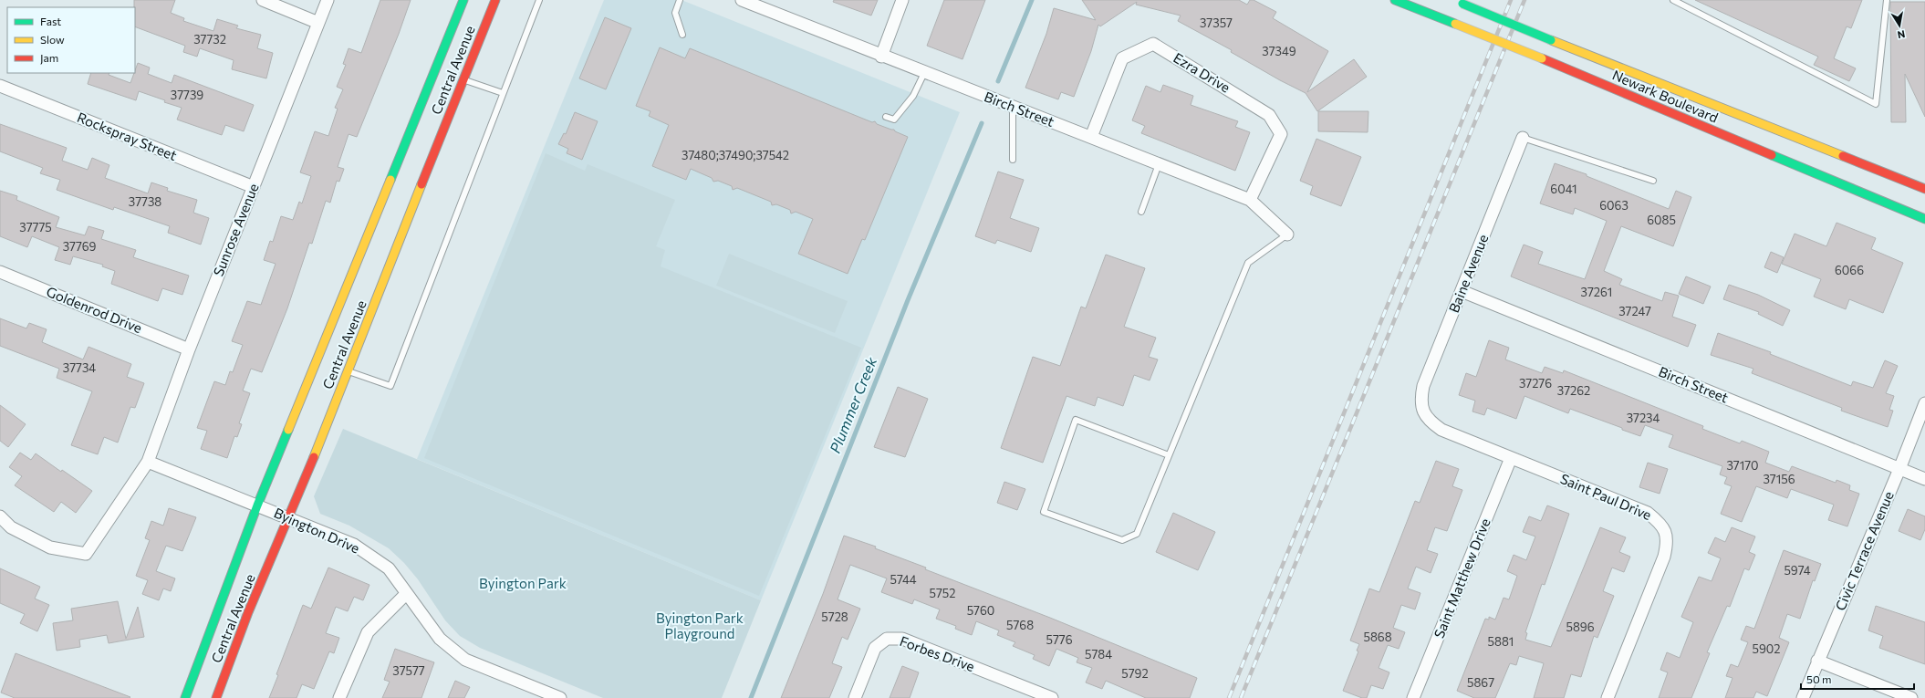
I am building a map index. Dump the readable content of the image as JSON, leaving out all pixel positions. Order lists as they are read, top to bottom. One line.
{"streets":{"main road":["Central Avenue","Newark Boulevard"],"street":["Ezra Drive","Birch Street","Rockspray Street","Sunrose Avenue","Baine Avenue","Goldenrod Drive","Saint Paul Drive","Byington Drive","Civic Terrace Avenue","Saint Matthew Drive","Forbes Drive"]},"crossings":[["Central Avenue","Byington Drive"],["Ezra Drive","Birch Street"],["Birch Street","Baine Avenue"],["Birch Street","Civic Terrace Avenue"],["Rockspray Street","Sunrose Avenue"],["Sunrose Avenue","Goldenrod Drive"],["Sunrose Avenue","Byington Drive"],["Baine Avenue","Saint Paul Drive"],["Saint Paul Drive","Saint Matthew Drive"]],"water":["Plummer Creek"],"parks":["Byington Park","Byington Park Playground"],"house_numbers":["37357","37732","37349","37739","37480;37490;37542","6041","37738","6063","6085","37775","37769","6066","37261","37247","37734","37276","37262","37234","37170","37156","5974","5744","5752","5760","5728","5768","5896","5868","5776","5881","5902","5784","37577","5792","5867"],"legend":["Fast","Slow","Jam"],"scale_bar":"50 m","north":"bottom"}
